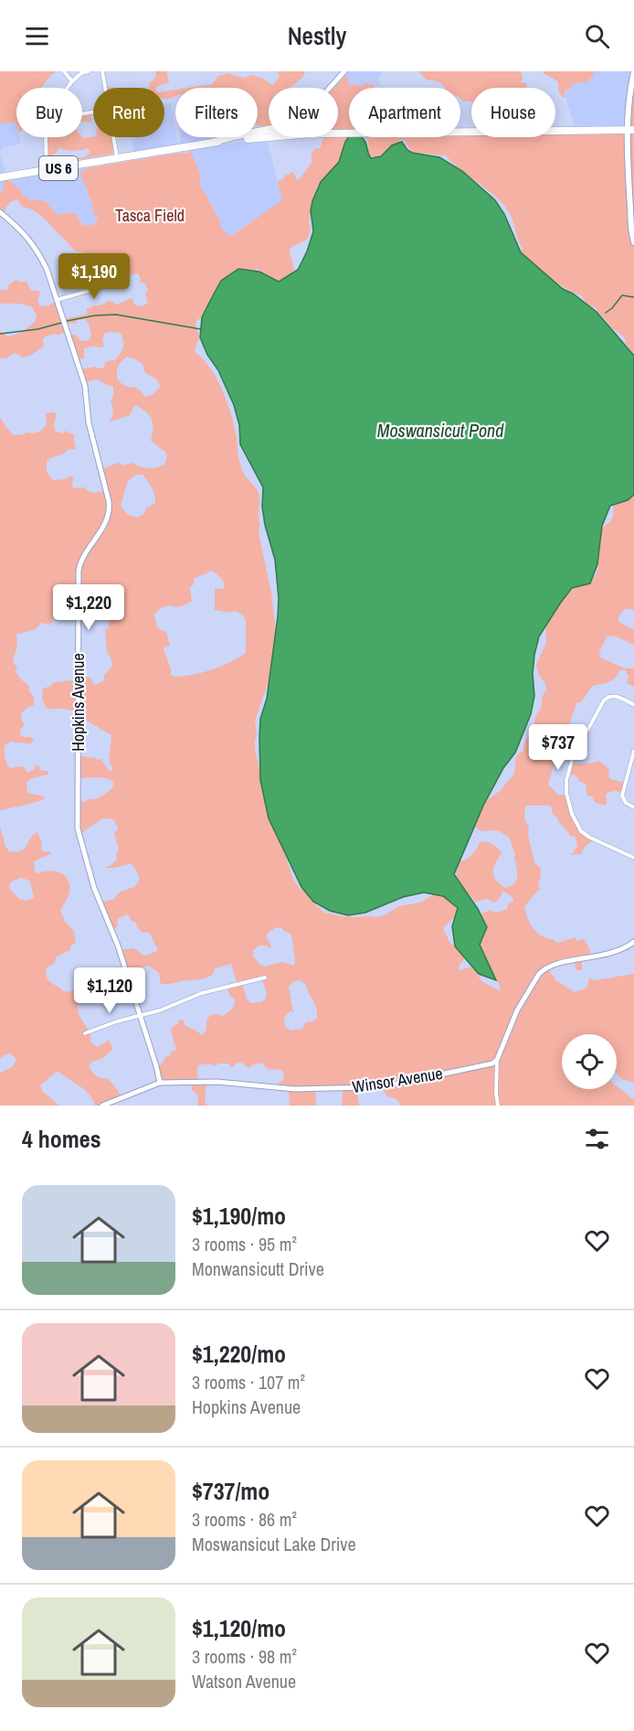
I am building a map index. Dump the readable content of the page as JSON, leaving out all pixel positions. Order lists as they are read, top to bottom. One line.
{"streets":{"highway":["US 6"],"street":["Hopkins Avenue","Winsor Avenue"]},"crossings":[["Hopkins Avenue","Winsor Avenue"]],"water":["Moswansicut Pond"],"parks":["Tasca Field"],"page":{"header":"Nestly","chip":["Buy","Rent","Filters","New","Apartment","House"],"price":["$1,190","$1,220","$737","$1,120"],"heading":"4 homes","list":[{"name":"$1,190/mo","note":"3 rooms · 95 m² · Monwansicutt Drive"},{"name":"$1,220/mo","note":"3 rooms · 107 m² · Hopkins Avenue"},{"name":"$737/mo","note":"3 rooms · 86 m² · Moswansicut Lake Drive"},{"name":"$1,120/mo","note":"3 rooms · 98 m² · Watson Avenue"}]}}
